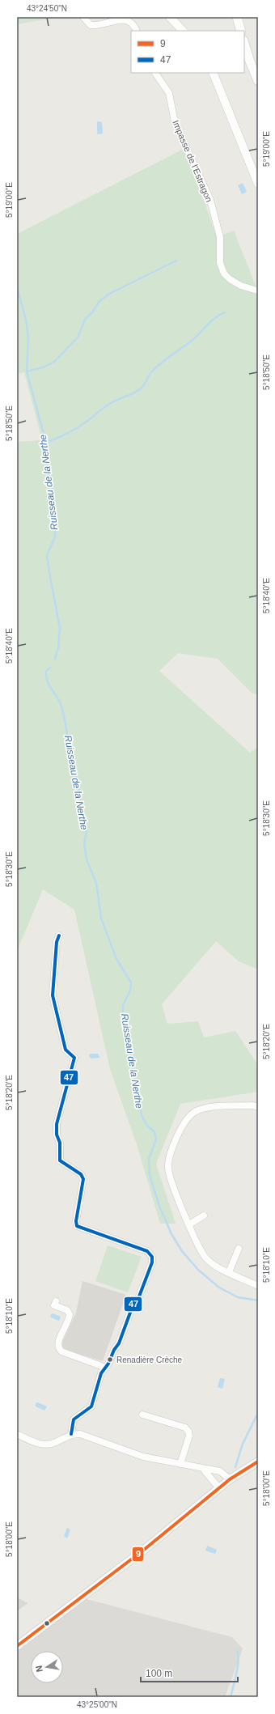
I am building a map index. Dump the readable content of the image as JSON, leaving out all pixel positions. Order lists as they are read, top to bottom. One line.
{"streets":{"street":["Impasse de l’Estragon"]},"water":["Ruisseau de la Nerthe"],"places":["Renadière Crèche"],"lines":["transit line 47","transit line 9"],"legend":["9","47"],"scale_bar":"100 m","north":"left","coordinates":["43°24'50\"N","5°19'00\"E","5°18'50\"E","5°18'40\"E","5°18'30\"E","5°18'20\"E","5°18'10\"E","5°18'00\"E","43°25'00\"N"]}
